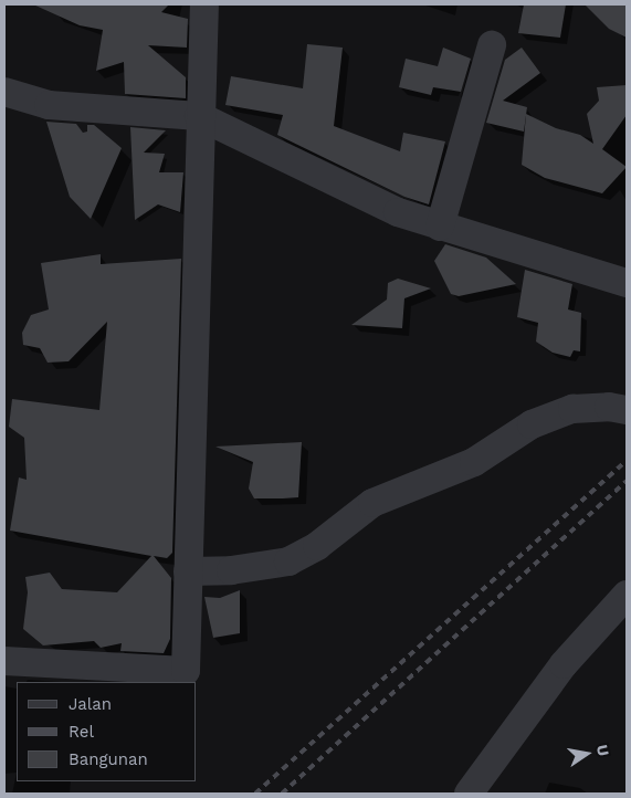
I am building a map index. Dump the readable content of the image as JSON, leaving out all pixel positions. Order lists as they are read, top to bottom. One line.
{"legend":["Jalan","Rel","Bangunan"],"north":"right"}
